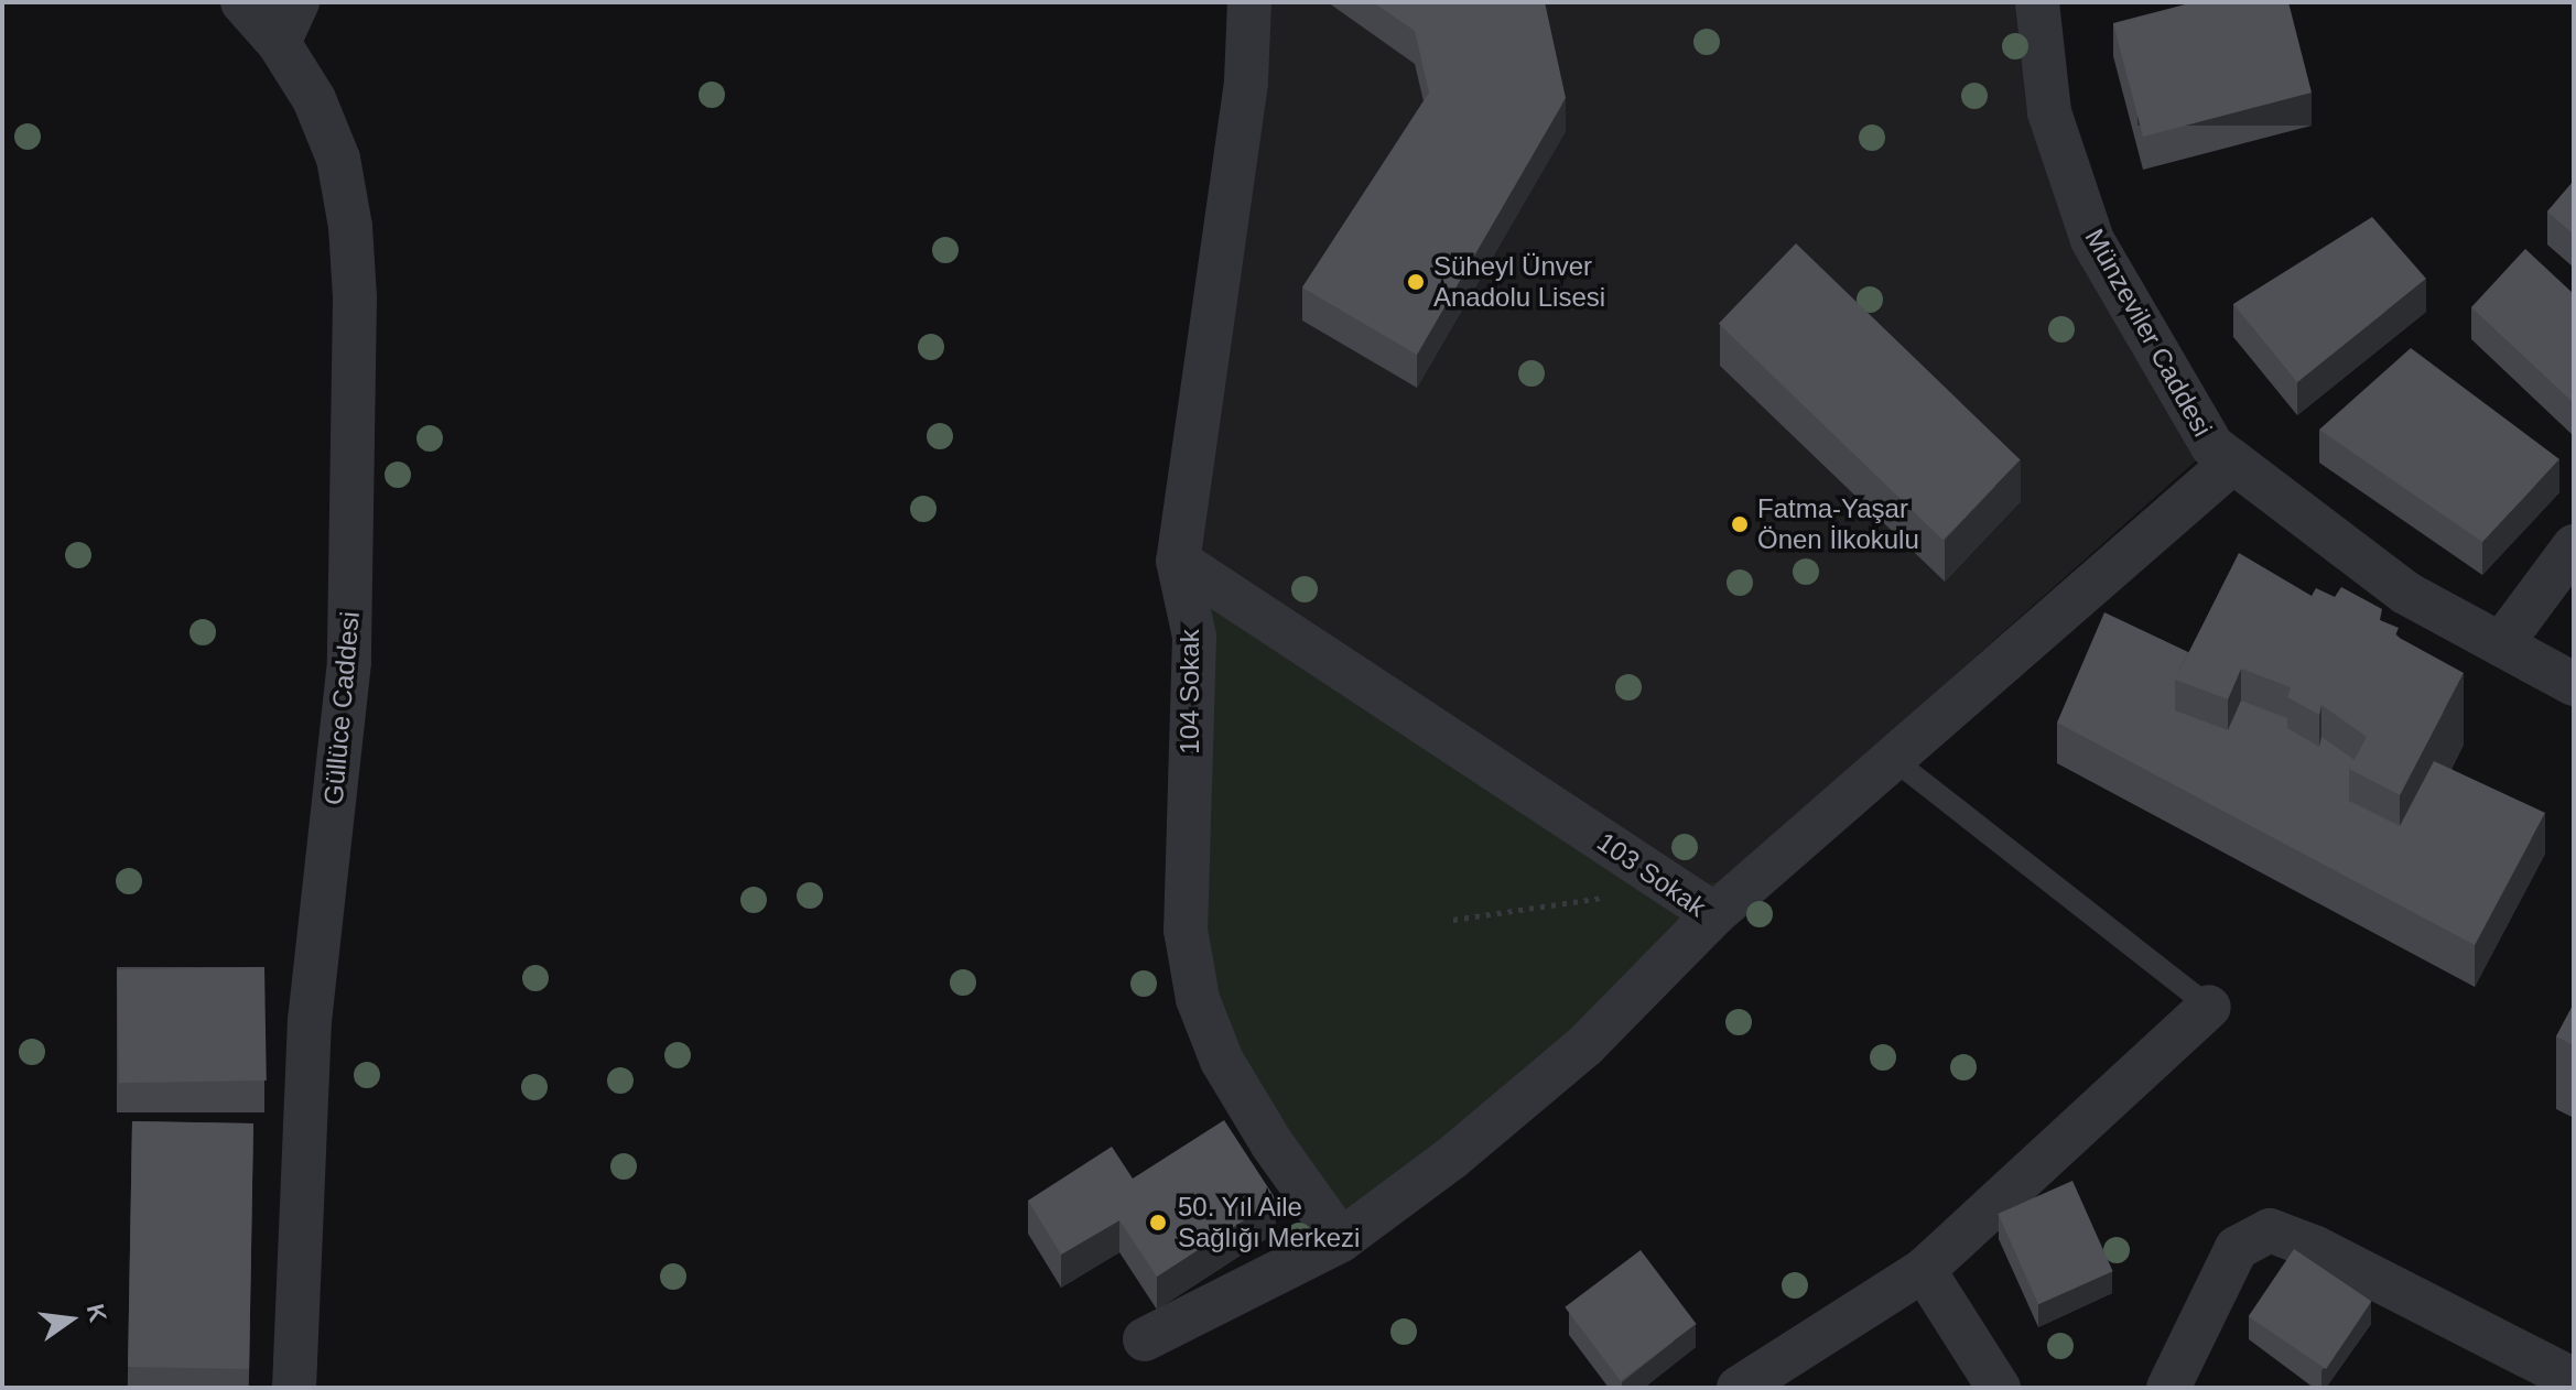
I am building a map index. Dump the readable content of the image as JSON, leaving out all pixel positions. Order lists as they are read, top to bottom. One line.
{"streets":{"street":["Münzeviler Caddesi","104 Sokak","Güllüce Caddesi","103 Sokak"]},"crossings":[["104 Sokak","103 Sokak"]],"places":["Süheyl Ünver Anadolu Lisesi","Fatma-Yaşar Önen İlkokulu","50. Yıl Aile Sağlığı Merkezi"],"north":"right"}
